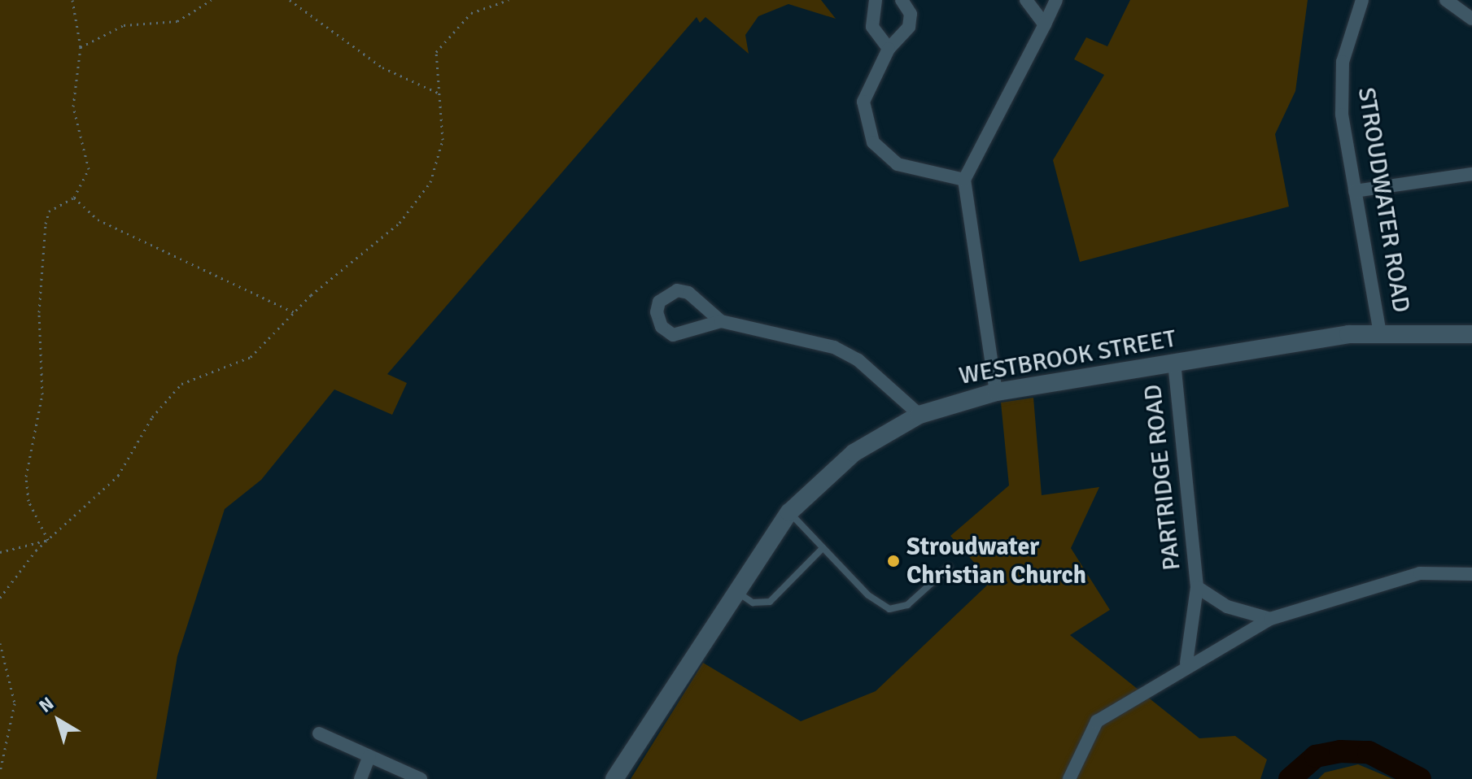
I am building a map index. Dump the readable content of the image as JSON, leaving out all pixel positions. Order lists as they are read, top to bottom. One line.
{"streets":{"main road":["WESTBROOK STREET"],"street":["STROUDWATER ROAD","PARTRIDGE ROAD"]},"crossings":[["STROUDWATER ROAD","WESTBROOK STREET"],["WESTBROOK STREET","PARTRIDGE ROAD"]],"places":["Stroudwater Christian Church"],"north":"top left"}
